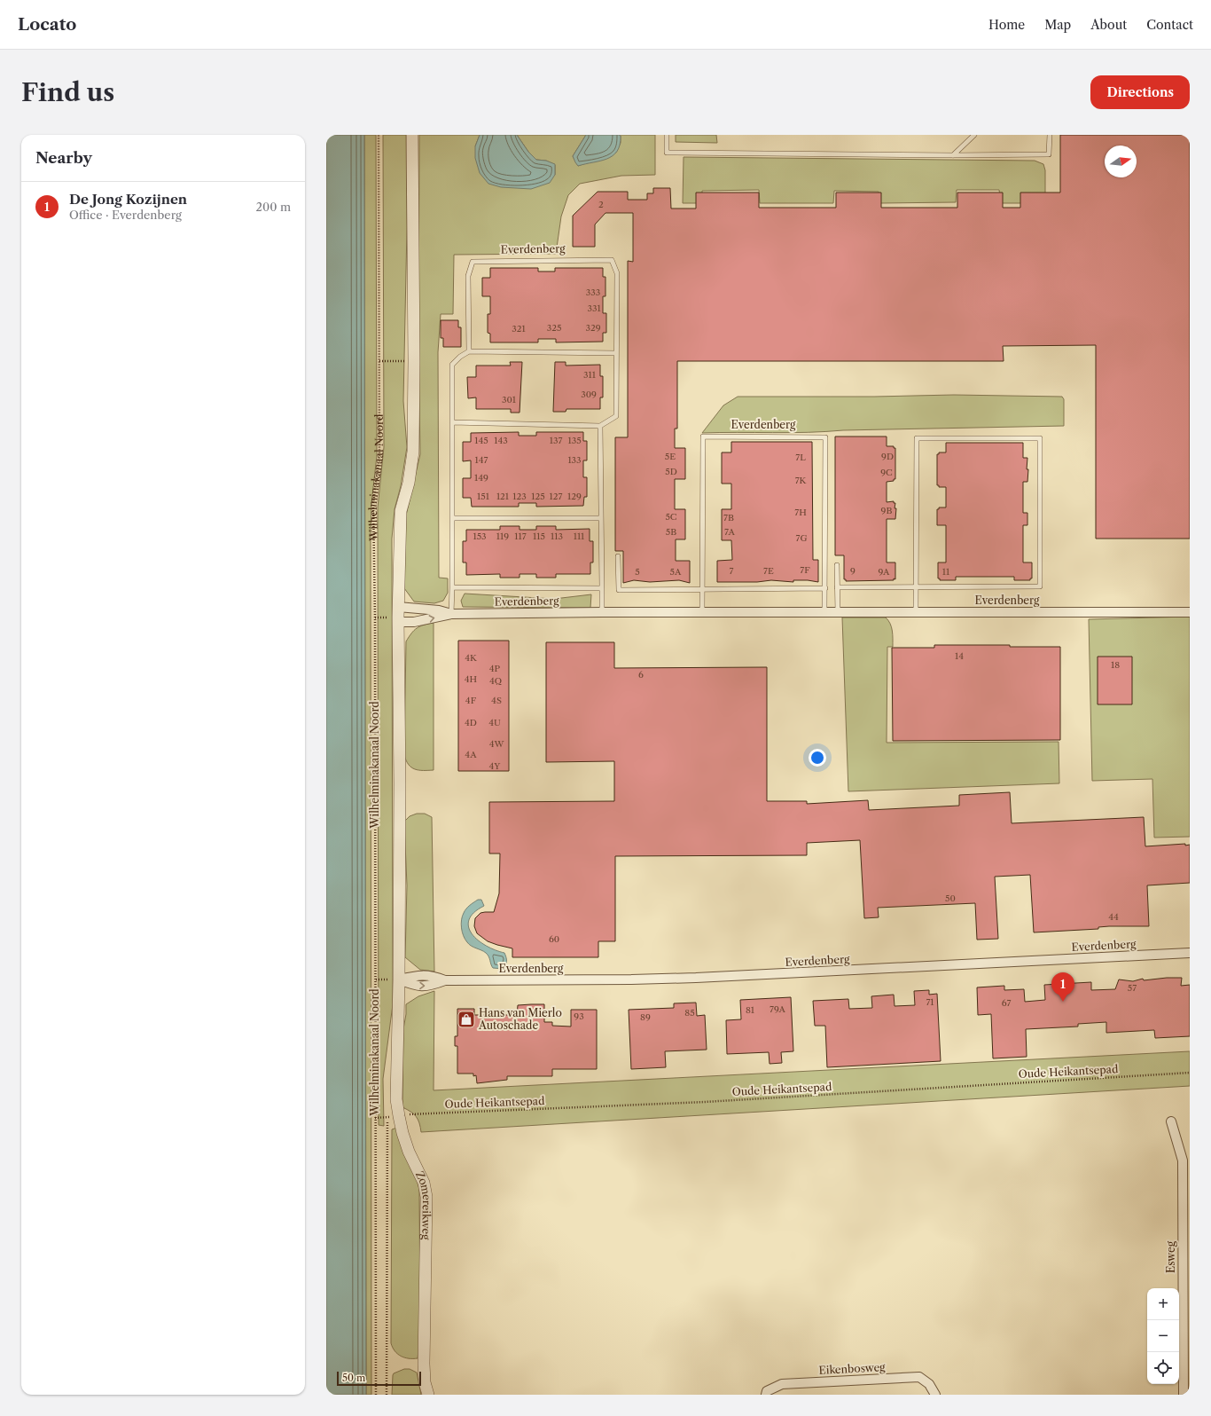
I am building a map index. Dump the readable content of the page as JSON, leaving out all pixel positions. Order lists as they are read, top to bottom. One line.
{"streets":{"street":["Everdenberg","Zomereikweg","Esweg","Eikenbosweg"],"path":["Wilhelminakanaal Noord","Oude Heikantsepad"]},"crossings":[["Everdenberg","Zomereikweg"],["Wilhelminakanaal Noord","Oude Heikantsepad"],["Wilhelminakanaal Noord","Zomereikweg"],["Oude Heikantsepad","Zomereikweg"]],"places":{"shop":["Hans van Mierlo Autoschade"]},"house_numbers":["2","333","331","325","329","321","311","309","301","145","143","137","135","5E","9D","7L","147","133","5D","9C","149","7K","151","121","123","125","127","129","9B","7H","5C","7B","5B","7A","153","119","117","115","113","111","7G","7F","7","7E","9","5","5A","9A","11","14","4K","18","4P","6","4H","4Q","4F","4S","4D","4U","4W","4A","4Y","50","44","60","57","71","67","79A","81","85","93","89"],"scale_bar":"50 m","north":"right","page":{"header":"Locato","nav":["Home","Map","About","Contact"],"buttons":"Directions","title":"Find us","heading":"Nearby","list":[{"mark":"1","name":"De Jong Kozijnen","note":"Office · Everdenberg","value":"200 m"}],"pins":"1","map_buttons":["+","−"],"scale":"50 m"}}
